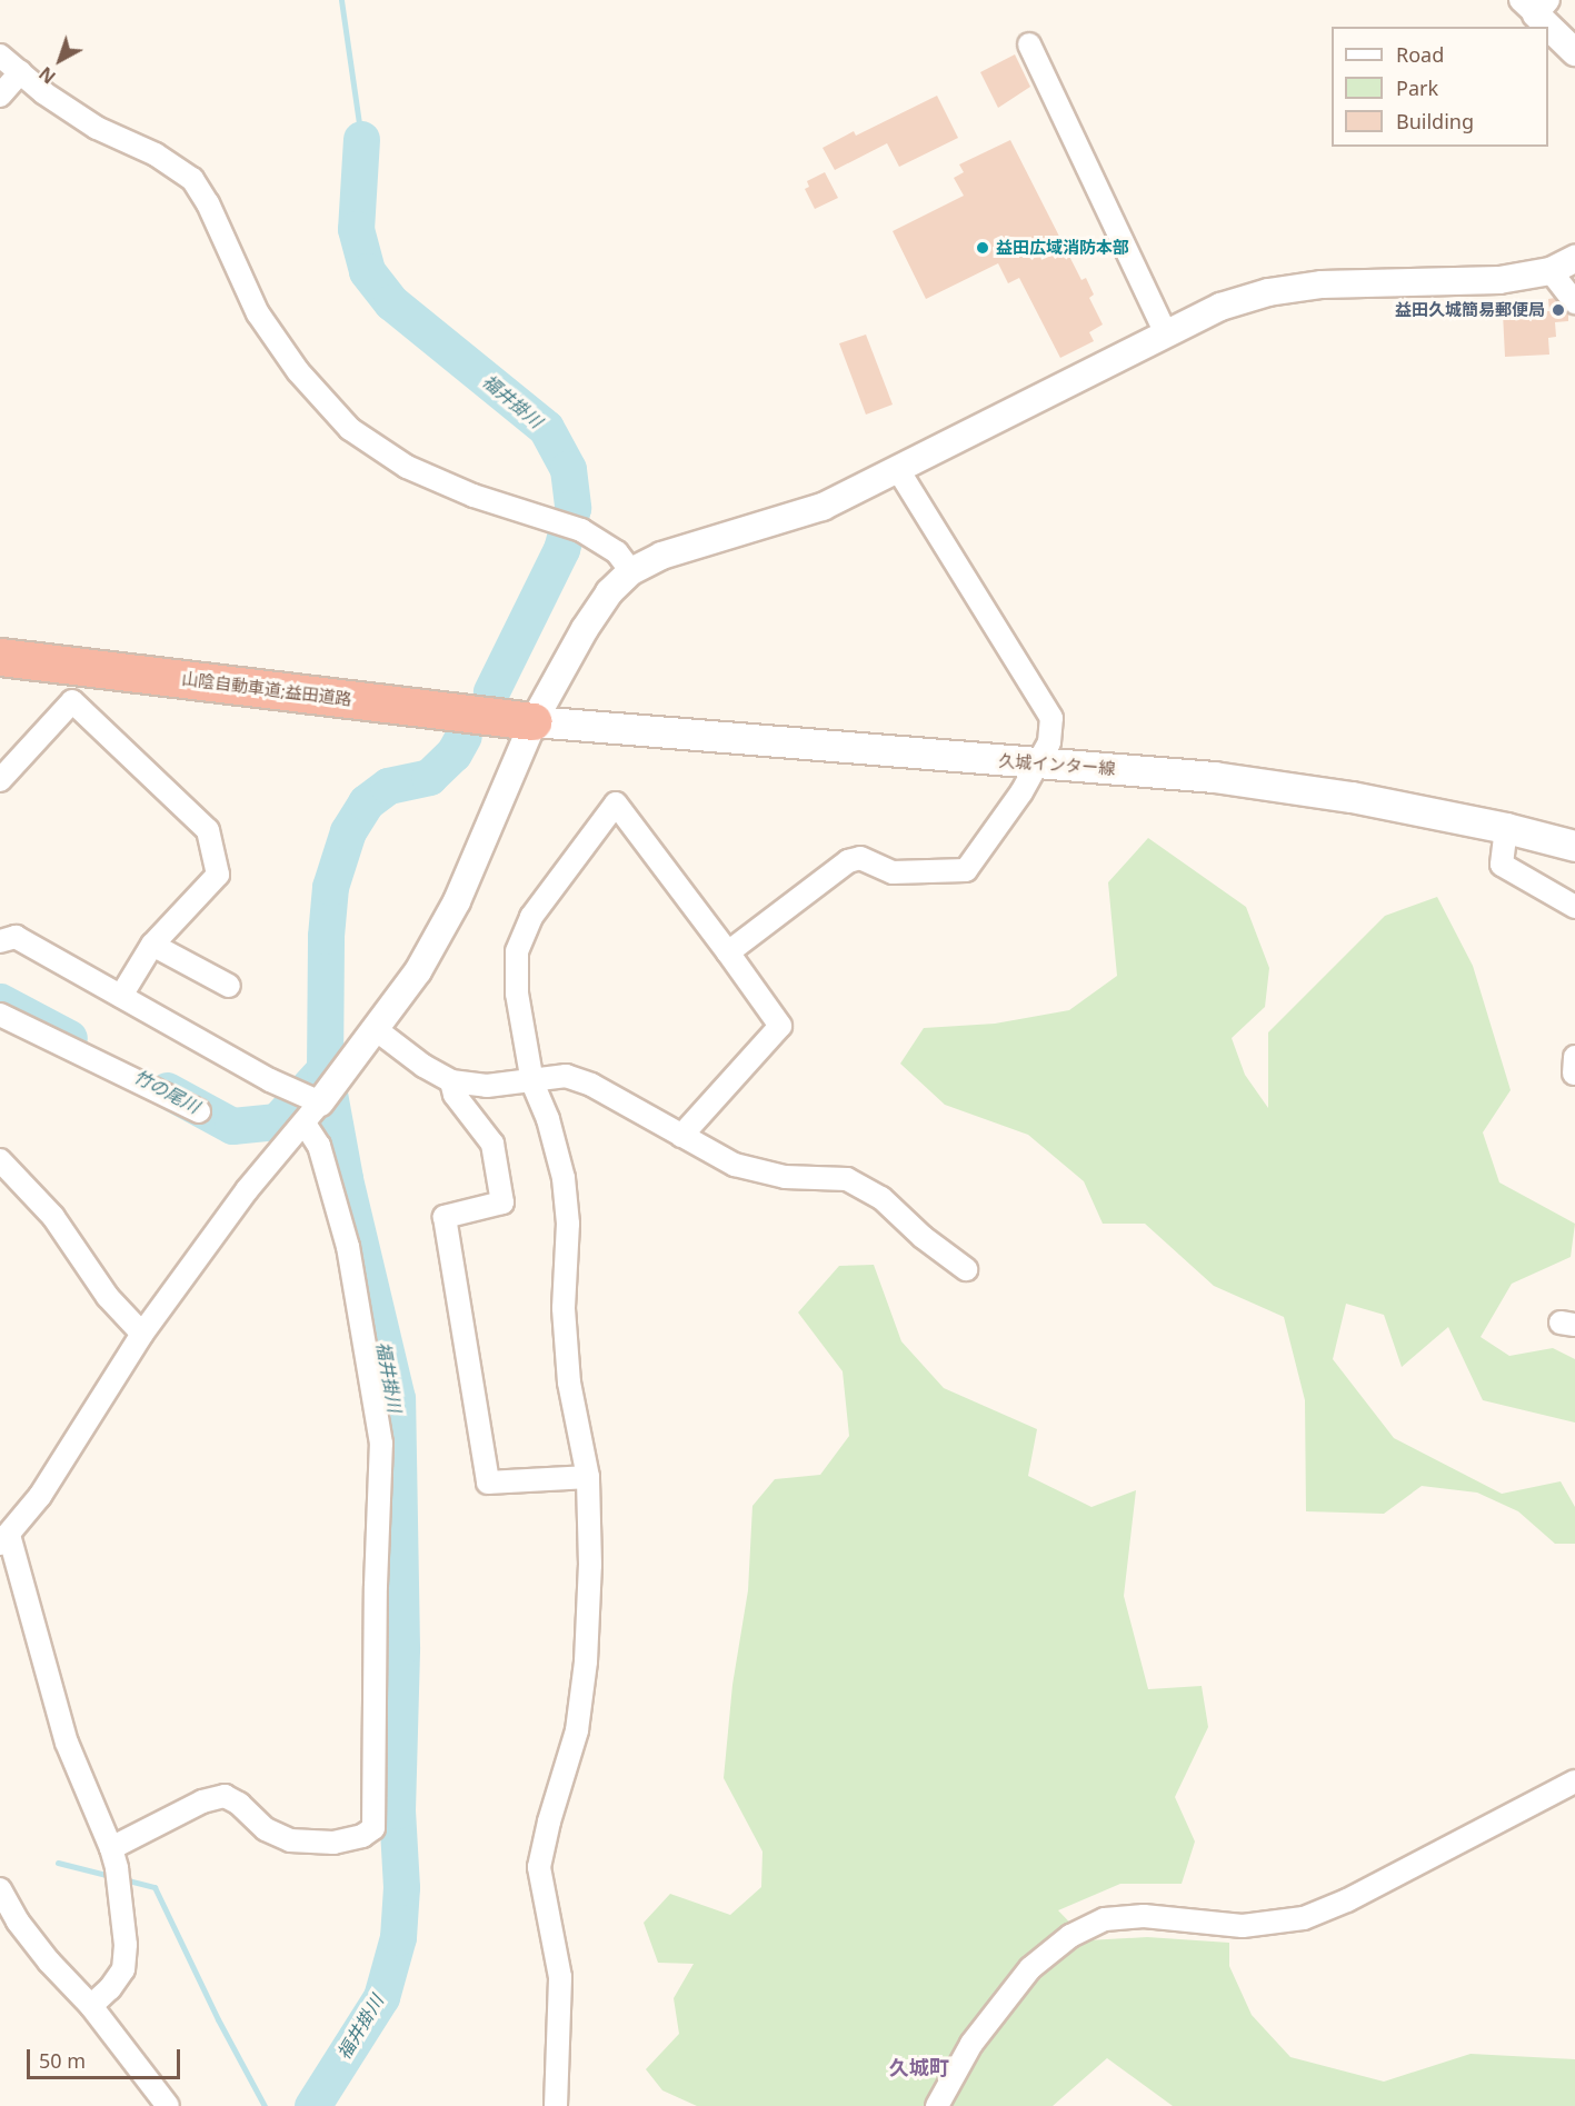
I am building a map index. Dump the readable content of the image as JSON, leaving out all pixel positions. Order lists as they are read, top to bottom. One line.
{"streets":{"highway":["山陰自動車道;益田道路"],"main road":["久城インター線"]},"crossings":[["山陰自動車道;益田道路","久城インター線"]],"districts":["久城町"],"water":["福井掛川","竹の尾川"],"places":["益田広域消防本部","益田久城簡易郵便局"],"legend":["Road","Park","Building"],"scale_bar":"50 m","north":"bottom left"}
